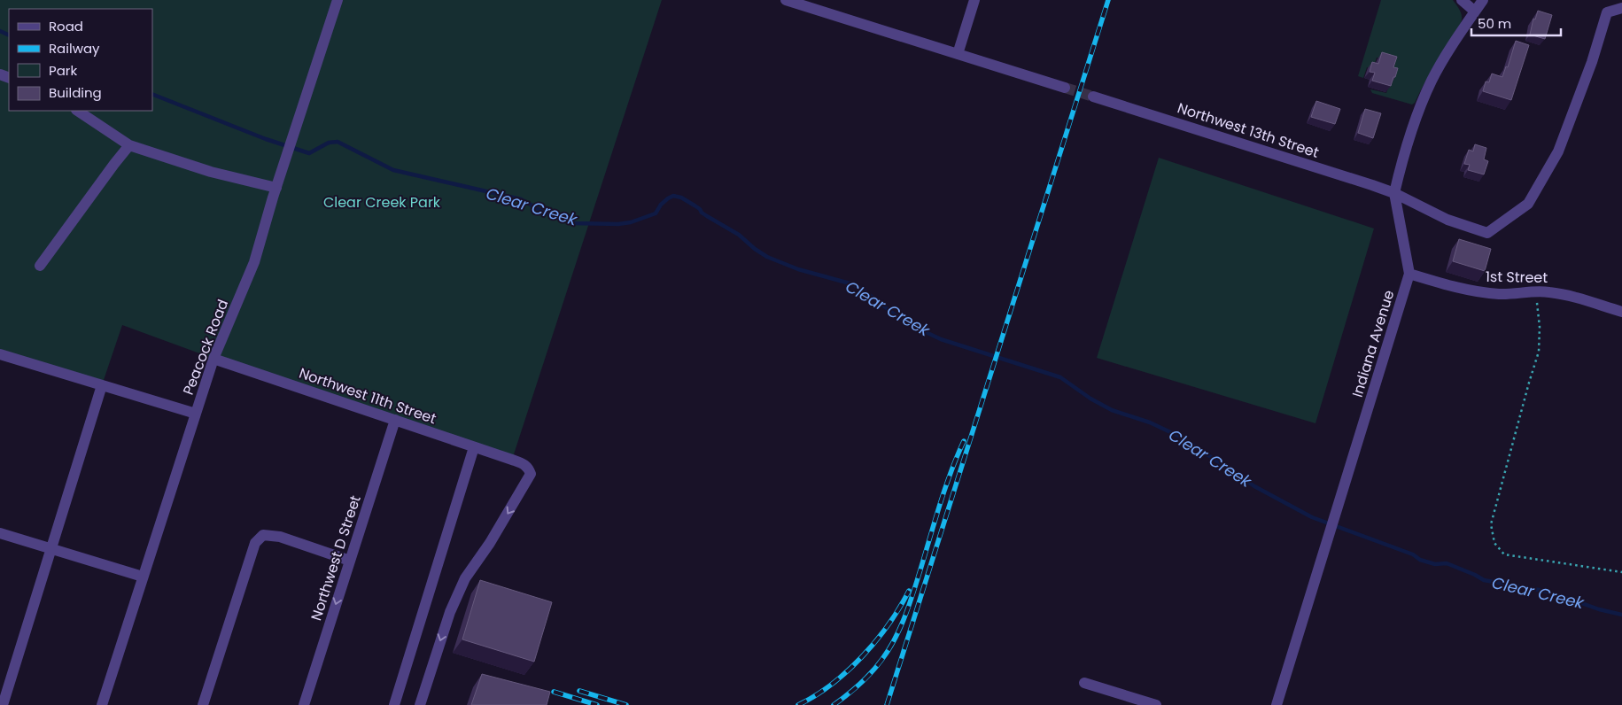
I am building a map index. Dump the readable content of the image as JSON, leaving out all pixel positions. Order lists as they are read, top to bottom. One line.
{"streets":{"street":["Northwest 13th Street","1st Street","Indiana Avenue","Peacock Road","Northwest 11th Street","Northwest D Street"]},"crossings":[["Northwest 13th Street","Indiana Avenue"],["1st Street","Indiana Avenue"],["Peacock Road","Northwest 11th Street"],["Northwest 11th Street","Northwest D Street"]],"water":["Clear Creek"],"parks":["Clear Creek Park"],"legend":["Road","Railway","Park","Building"],"scale_bar":"50 m"}
